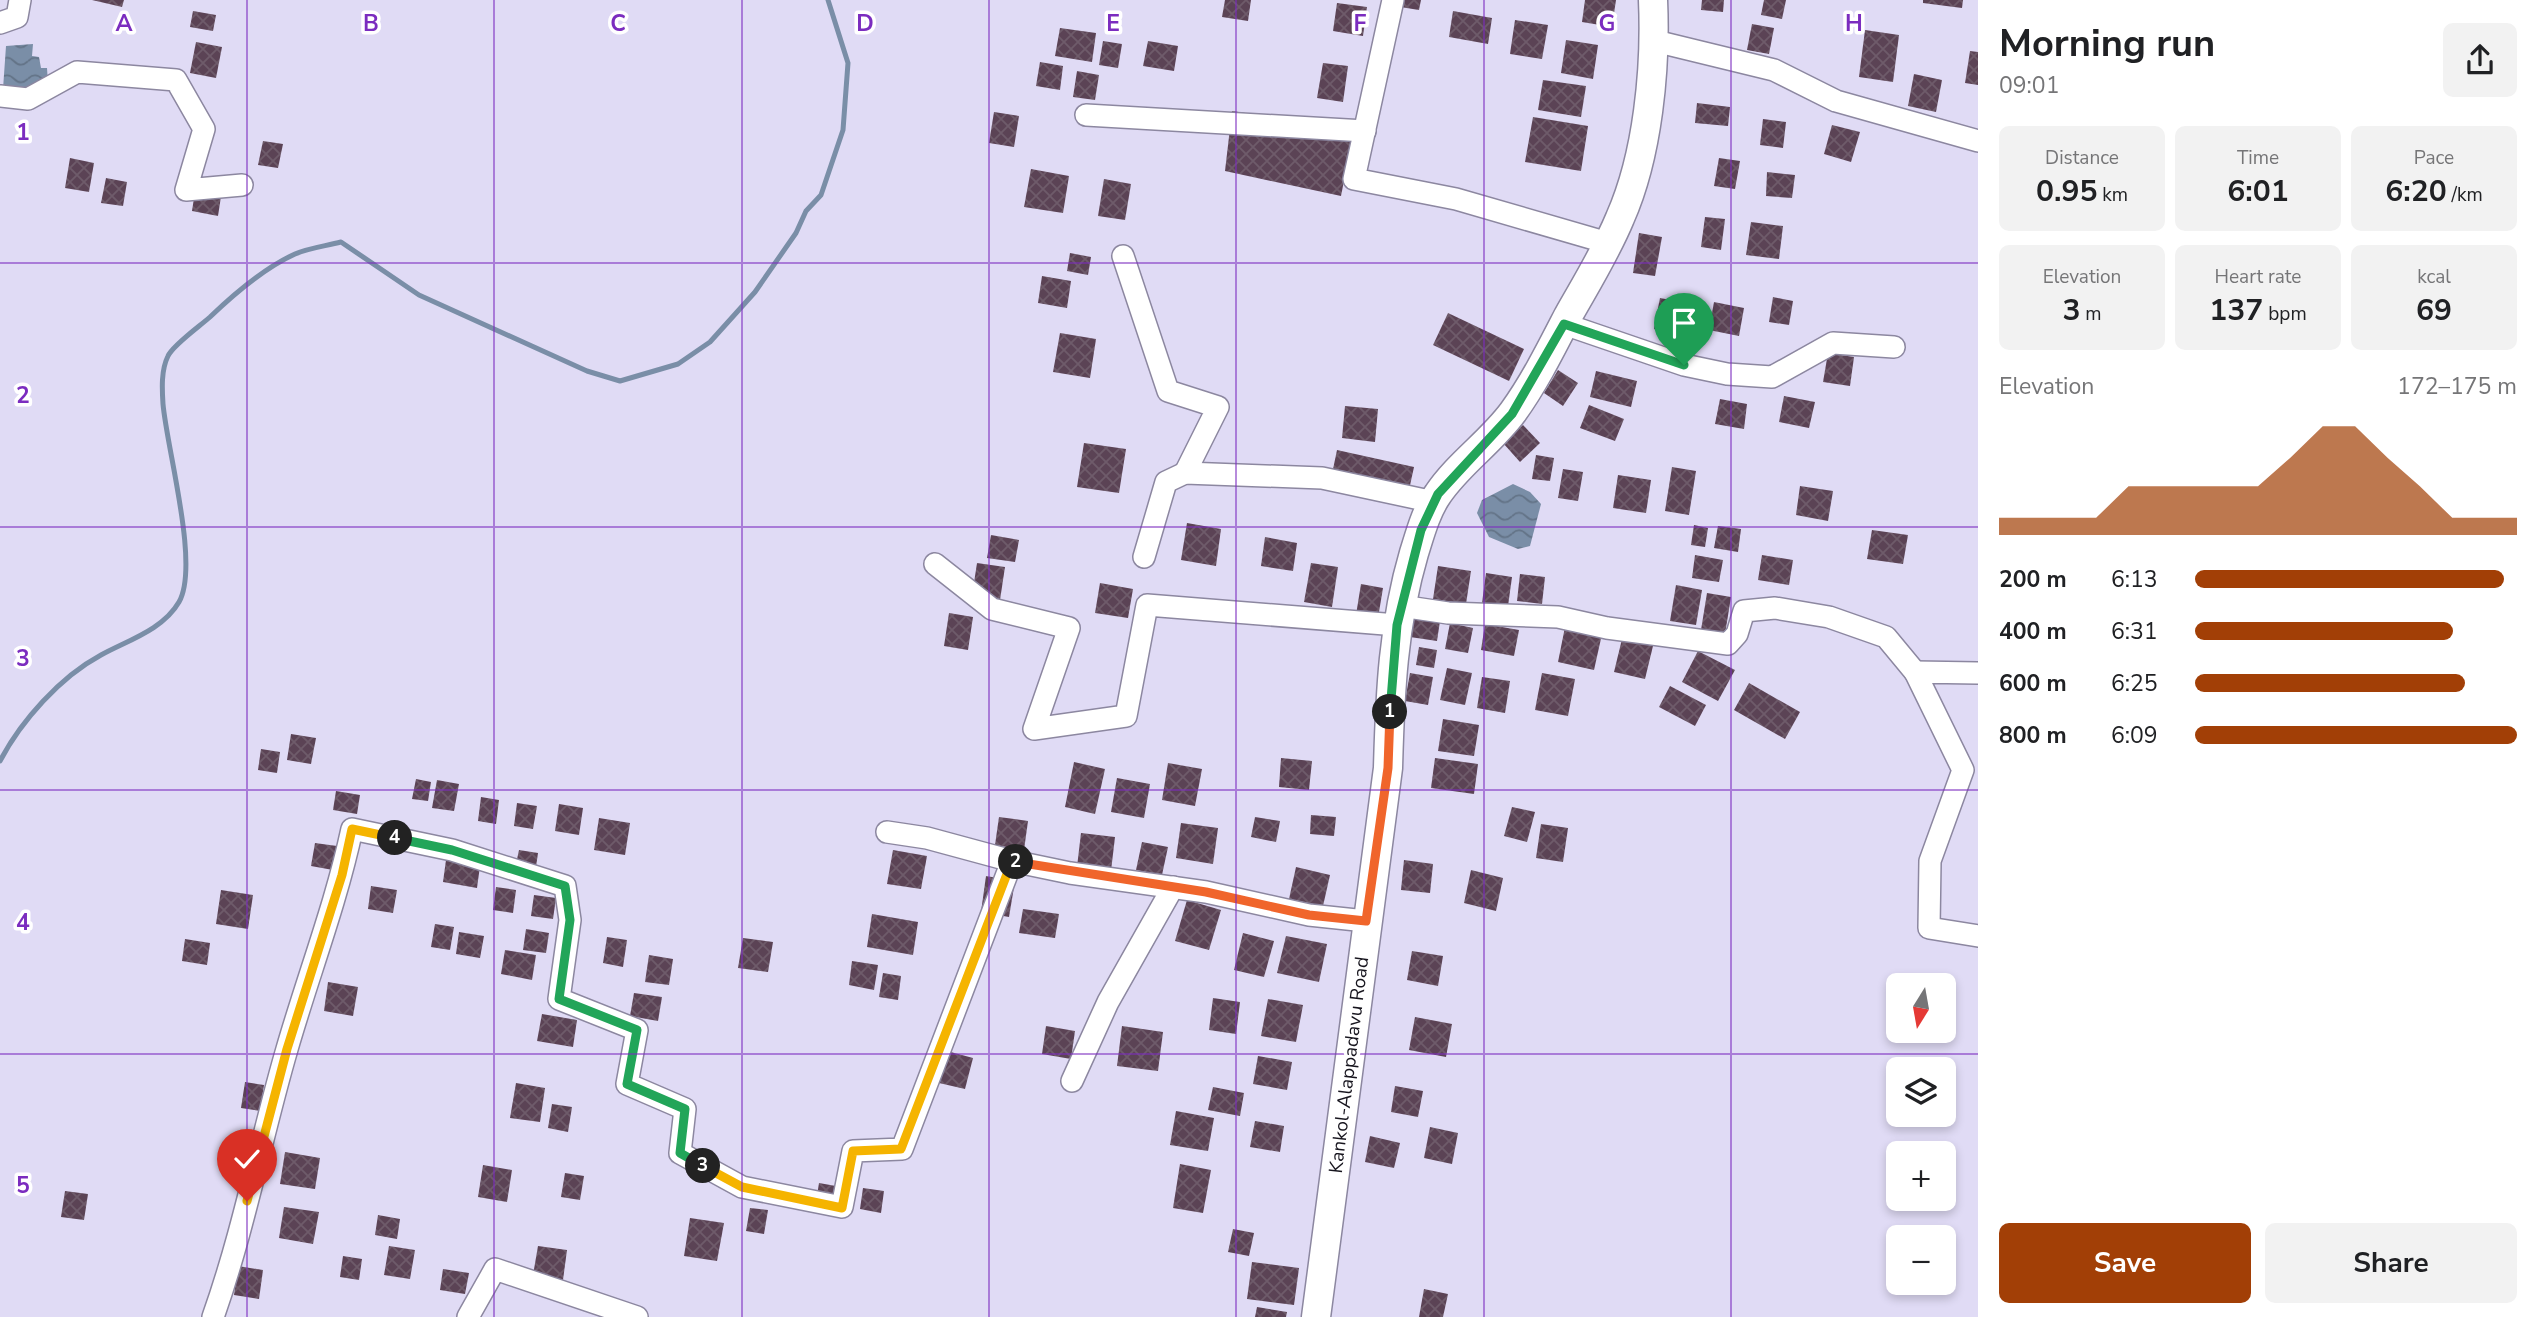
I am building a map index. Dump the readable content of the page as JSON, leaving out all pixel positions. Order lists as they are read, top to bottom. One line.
{"streets":{"main road":["Kankol-Alappadavu Road"]},"north":"bottom","page":{"heading":["Morning run","09:01"],"stats":[["Distance","0.95 km"],["Time","6:01"],["Pace","6:20 /km"],["Elevation","3 m"],["Heart rate","137 bpm"],["kcal","69"]],"chart":["Elevation","172–175 m"],"list":[{"name":"200 m","note":"6:13"},{"name":"400 m","note":"6:31"},{"name":"600 m","note":"6:25"},{"name":"800 m","note":"6:09"}],"pins":["1","4","2","3"],"map_buttons":["+","−"],"buttons":["Save","Share"]},"grid":{"columns":["A","B","C","D","E","F","G","H"],"rows":["1","2","3","4","5"]}}
